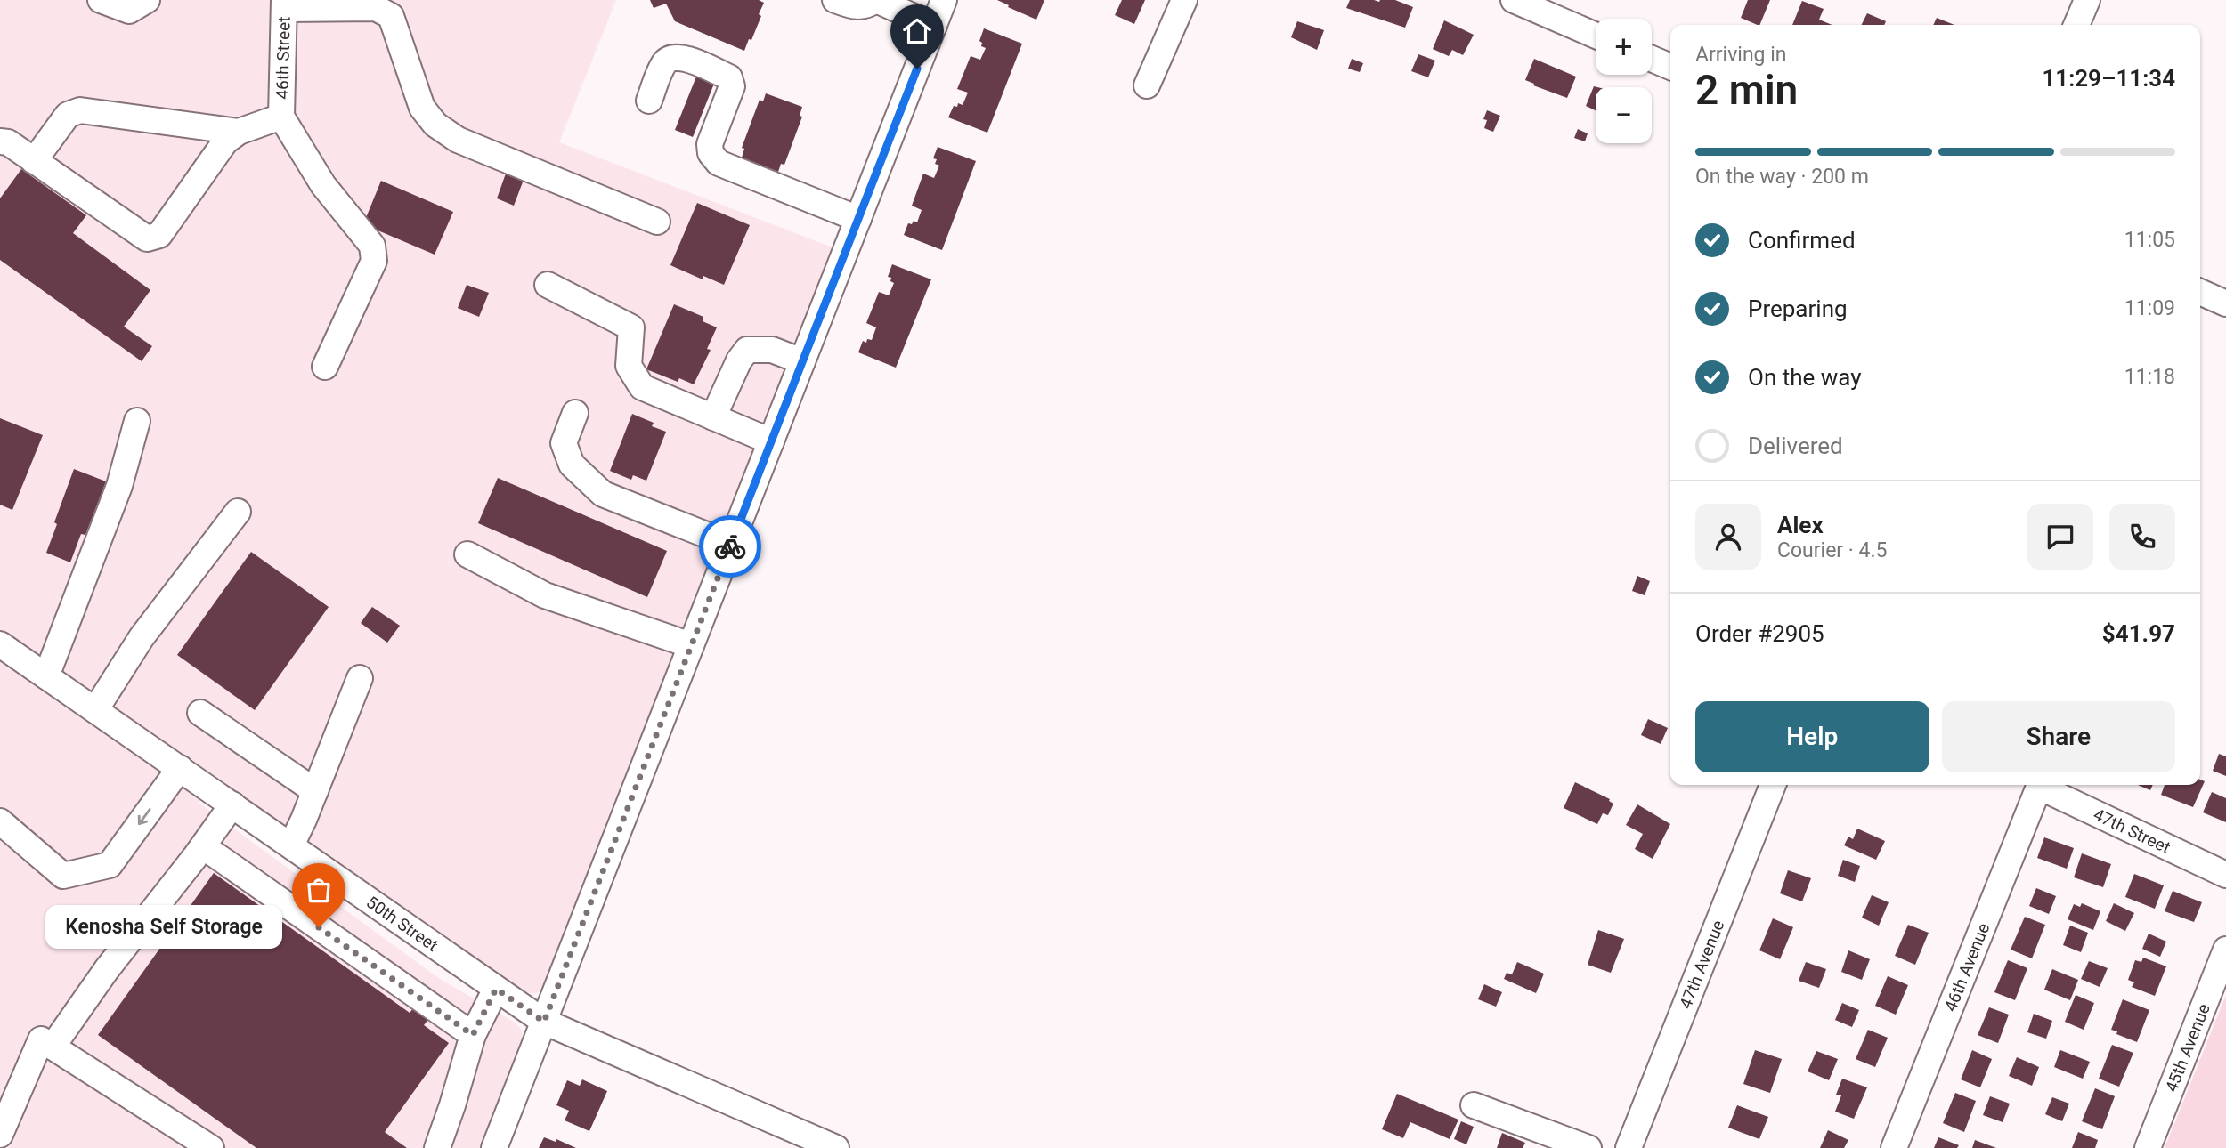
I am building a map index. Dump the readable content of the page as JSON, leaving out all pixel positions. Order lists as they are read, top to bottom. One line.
{"streets":{"street":["46th Street","47th Street","50th Street","47th Avenue","46th Avenue","45th Avenue"]},"crossings":[["47th Street","46th Avenue"]],"places":["Kenosha Self Storage"],"page":{"map_buttons":["+","−"],"heading":["2 min","Arriving in","11:29–11:34"],"panel":["Alex","Courier · 4.5","Order #2905","$41.97"],"bar":"On the way · 200 m","list":[["Confirmed","11:05"],["Preparing","11:09"],["On the way","11:18"],"Delivered"],"buttons":["Help","Share"],"bubble":"Kenosha Self Storage"}}
